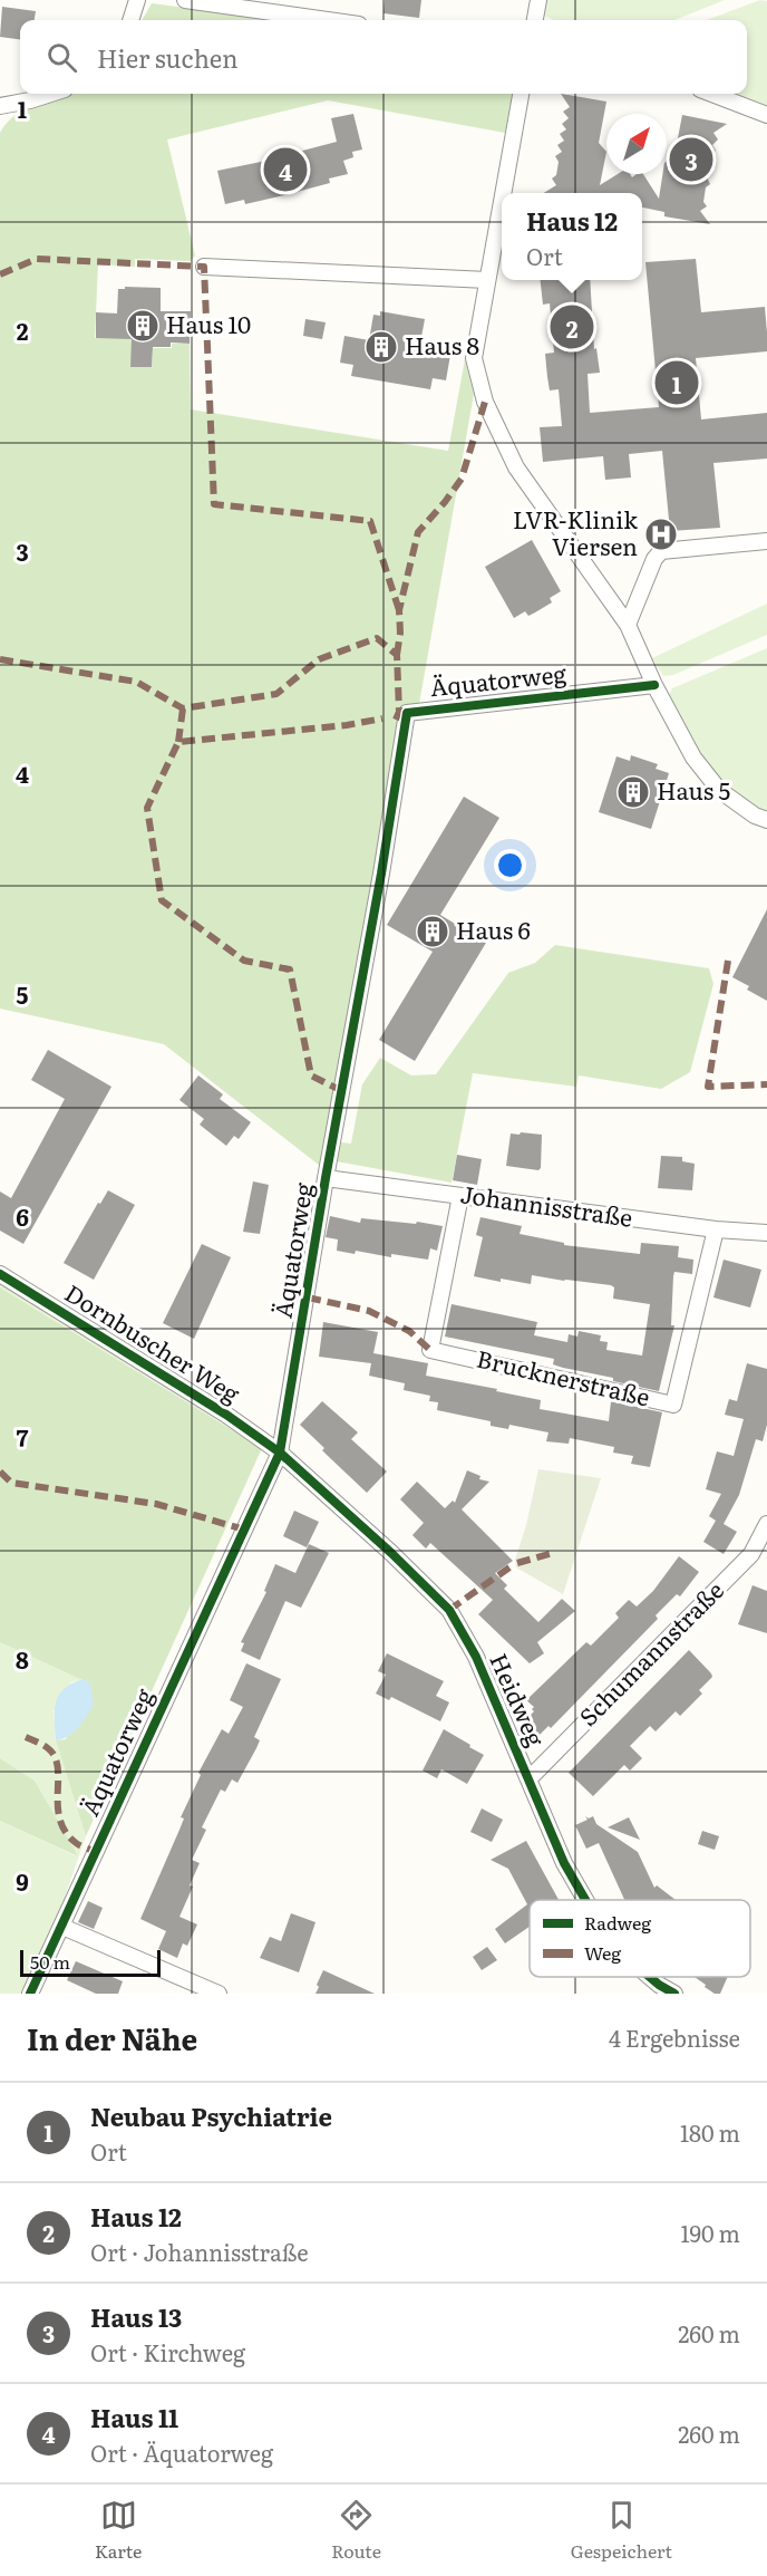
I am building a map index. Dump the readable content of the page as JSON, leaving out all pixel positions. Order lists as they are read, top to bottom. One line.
{"streets":{"street":["Äquatorweg","Johannisstraße","Dornbuscher Weg","Brucknerstraße","Schumannstraße","Heidweg"]},"crossings":[["Äquatorweg","Johannisstraße"],["Äquatorweg","Dornbuscher Weg"],["Äquatorweg","Heidweg"],["Johannisstraße","Brucknerstraße"],["Dornbuscher Weg","Heidweg"],["Schumannstraße","Heidweg"]],"places":{"building":["Haus 10","Haus 8","Haus 5","Haus 6"],"hospital":["LVR-Klinik Viersen"]},"legend":["Radweg","Weg"],"scale_bar":"50 m","north":"top right","page":{"search":"Hier suchen","pins":["3","4","2","1"],"popup":["Haus 12","Ort"],"scale":"50 m","heading":["In der Nähe","4 Ergebnisse"],"list":[{"mark":"1","name":"Neubau Psychiatrie","note":"Ort","value":"180 m"},{"mark":"2","name":"Haus 12","note":"Ort · Johannisstraße","value":"190 m"},{"mark":"3","name":"Haus 13","note":"Ort · Kirchweg","value":"260 m"},{"mark":"4","name":"Haus 11","note":"Ort · Äquatorweg","value":"260 m"}],"nav":["Karte","Route","Gespeichert"]},"grid":{"rows":["1","2","3","4","5","6","7","8","9"]}}
